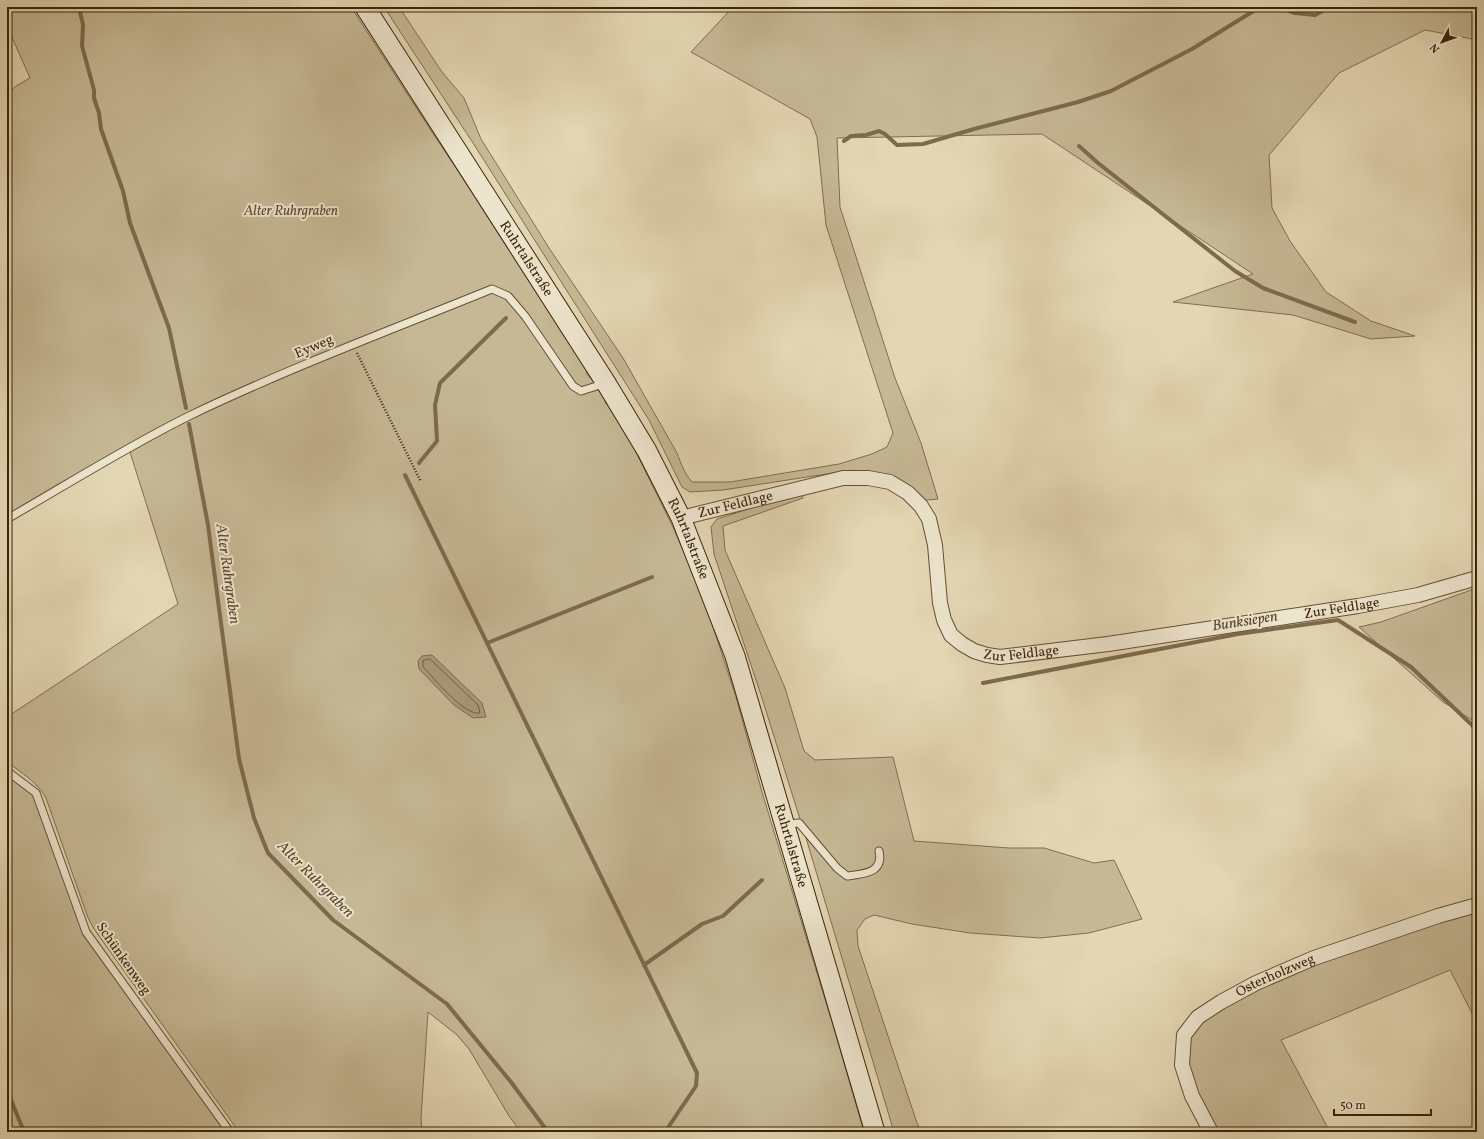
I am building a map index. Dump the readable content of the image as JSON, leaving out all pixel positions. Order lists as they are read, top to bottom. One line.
{"streets":{"main road":["Ruhrtalstraße"],"street":["Zur Feldlage","Osterholzweg"],"lane":["Eyweg","Schünkenweg"]},"crossings":[["Ruhrtalstraße","Eyweg"],["Ruhrtalstraße","Zur Feldlage"]],"water":["Alter Ruhrgraben","Bunksiepen"],"parks":["Alter Ruhrgraben"],"scale_bar":"50 m","north":"bottom left"}
